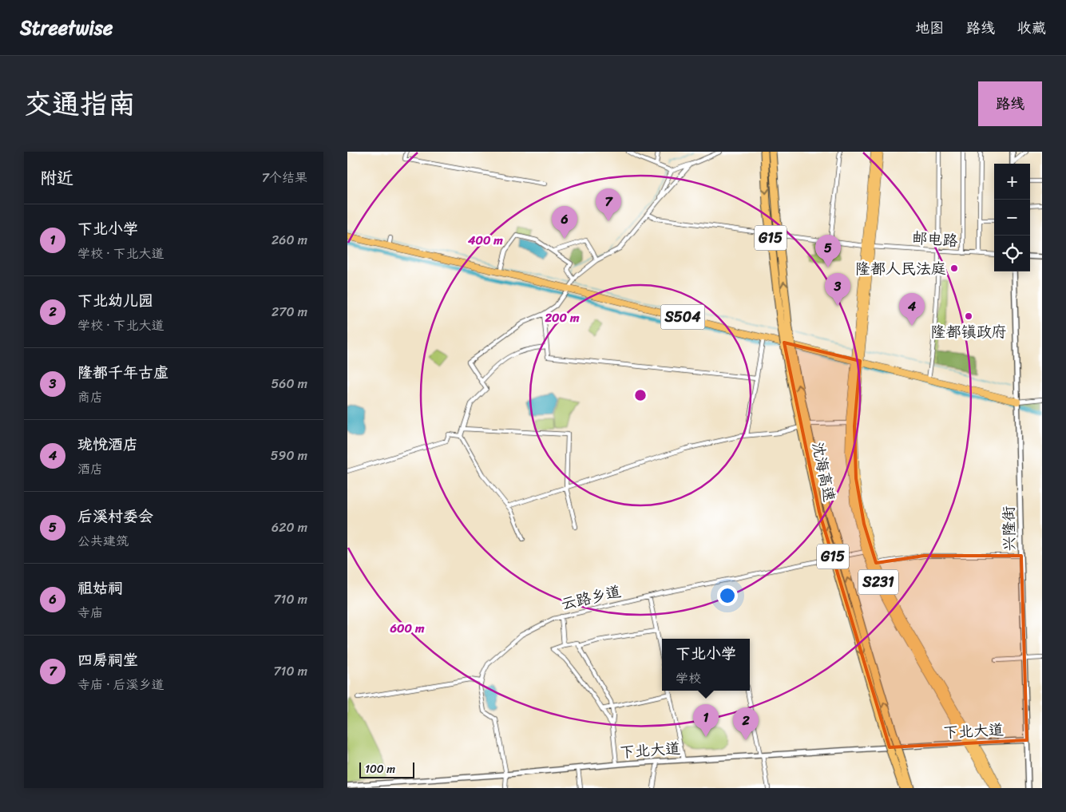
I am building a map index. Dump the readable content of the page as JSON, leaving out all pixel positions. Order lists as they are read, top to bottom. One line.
{"streets":{"highway":["G15","沈海高速"],"main road":["S504","S231"],"street":["邮电路","兴隆街","云路乡道","下北大道"]},"crossings":[["邮电路","S231"],["S504","兴隆街"],["S504","S231"],["兴隆街","下北大道"],["S231","下北大道"],["云路乡道","下北大道"]],"places":["隆都人民法庭","隆都镇政府"],"scale_bar":"100 m","page":{"header":"Streetwise","nav":["地图","路线","收藏"],"title":"交通指南","buttons":"路线","heading":["附近","7个结果"],"map_buttons":["+","−"],"pins":["7","6","5","3","4","1","2"],"list":[{"mark":"1","name":"下北小学","note":"学校 · 下北大道","value":"260 m"},{"mark":"2","name":"下北幼儿园","note":"学校 · 下北大道","value":"270 m"},{"mark":"3","name":"隆都千年古虚","note":"商店","value":"560 m"},{"mark":"4","name":"珑悦酒店","note":"酒店","value":"590 m"},{"mark":"5","name":"后溪村委会","note":"公共建筑","value":"620 m"},{"mark":"6","name":"祖姑祠","note":"寺庙","value":"710 m"},{"mark":"7","name":"四房祠堂","note":"寺庙 · 后溪乡道","value":"710 m"}],"popup":["下北小学","学校"],"scale":"100 m"},"rings":["400 m","200 m","600 m"]}
